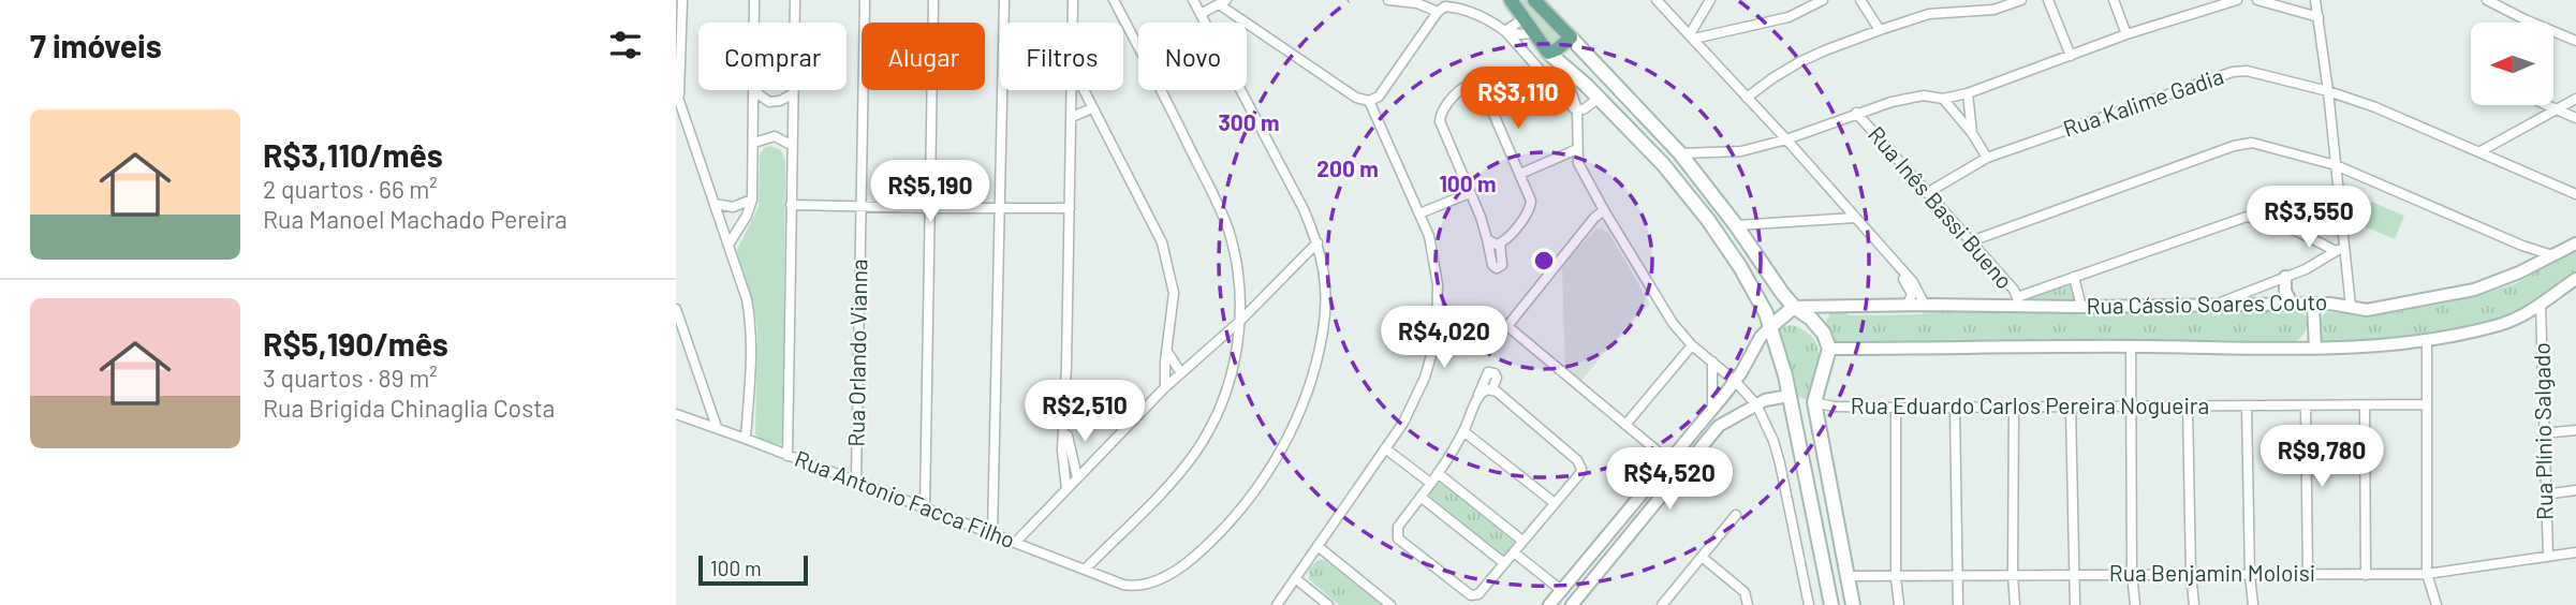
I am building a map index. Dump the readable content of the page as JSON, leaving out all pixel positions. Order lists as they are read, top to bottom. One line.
{"streets":{"street":["Rua Kalime Gadia","Rua Inês Bassi Bueno","Rua Cássio Soares Couto","Rua Orlando Vianna","Rua Eduardo Carlos Pereira Nogueira","Rua Plínio Salgado","Rua Antonio Facca Filho","Rua Benjamin Moloisi"]},"crossings":[["Rua Kalime Gadia","Rua Inês Bassi Bueno"],["Rua Inês Bassi Bueno","Rua Cássio Soares Couto"],["Rua Cássio Soares Couto","Rua Plínio Salgado"],["Rua Orlando Vianna","Rua Antonio Facca Filho"],["Rua Plínio Salgado","Rua Benjamin Moloisi"]],"scale_bar":"100 m","north":"left","page":{"heading":"7 imóveis","chip":["Comprar","Alugar","Filtros","Novo"],"price":["R$3,110","R$5,190","R$3,550","R$4,020","R$2,510","R$9,780","R$4,520"],"list":[{"name":"R$3,110/mês","note":"2 quartos · 66 m² · Rua Manoel Machado Pereira"},{"name":"R$5,190/mês","note":"3 quartos · 89 m² · Rua Brigida Chinaglia Costa"}],"scale":"100 m"},"rings":["300 m","200 m","100 m"]}
